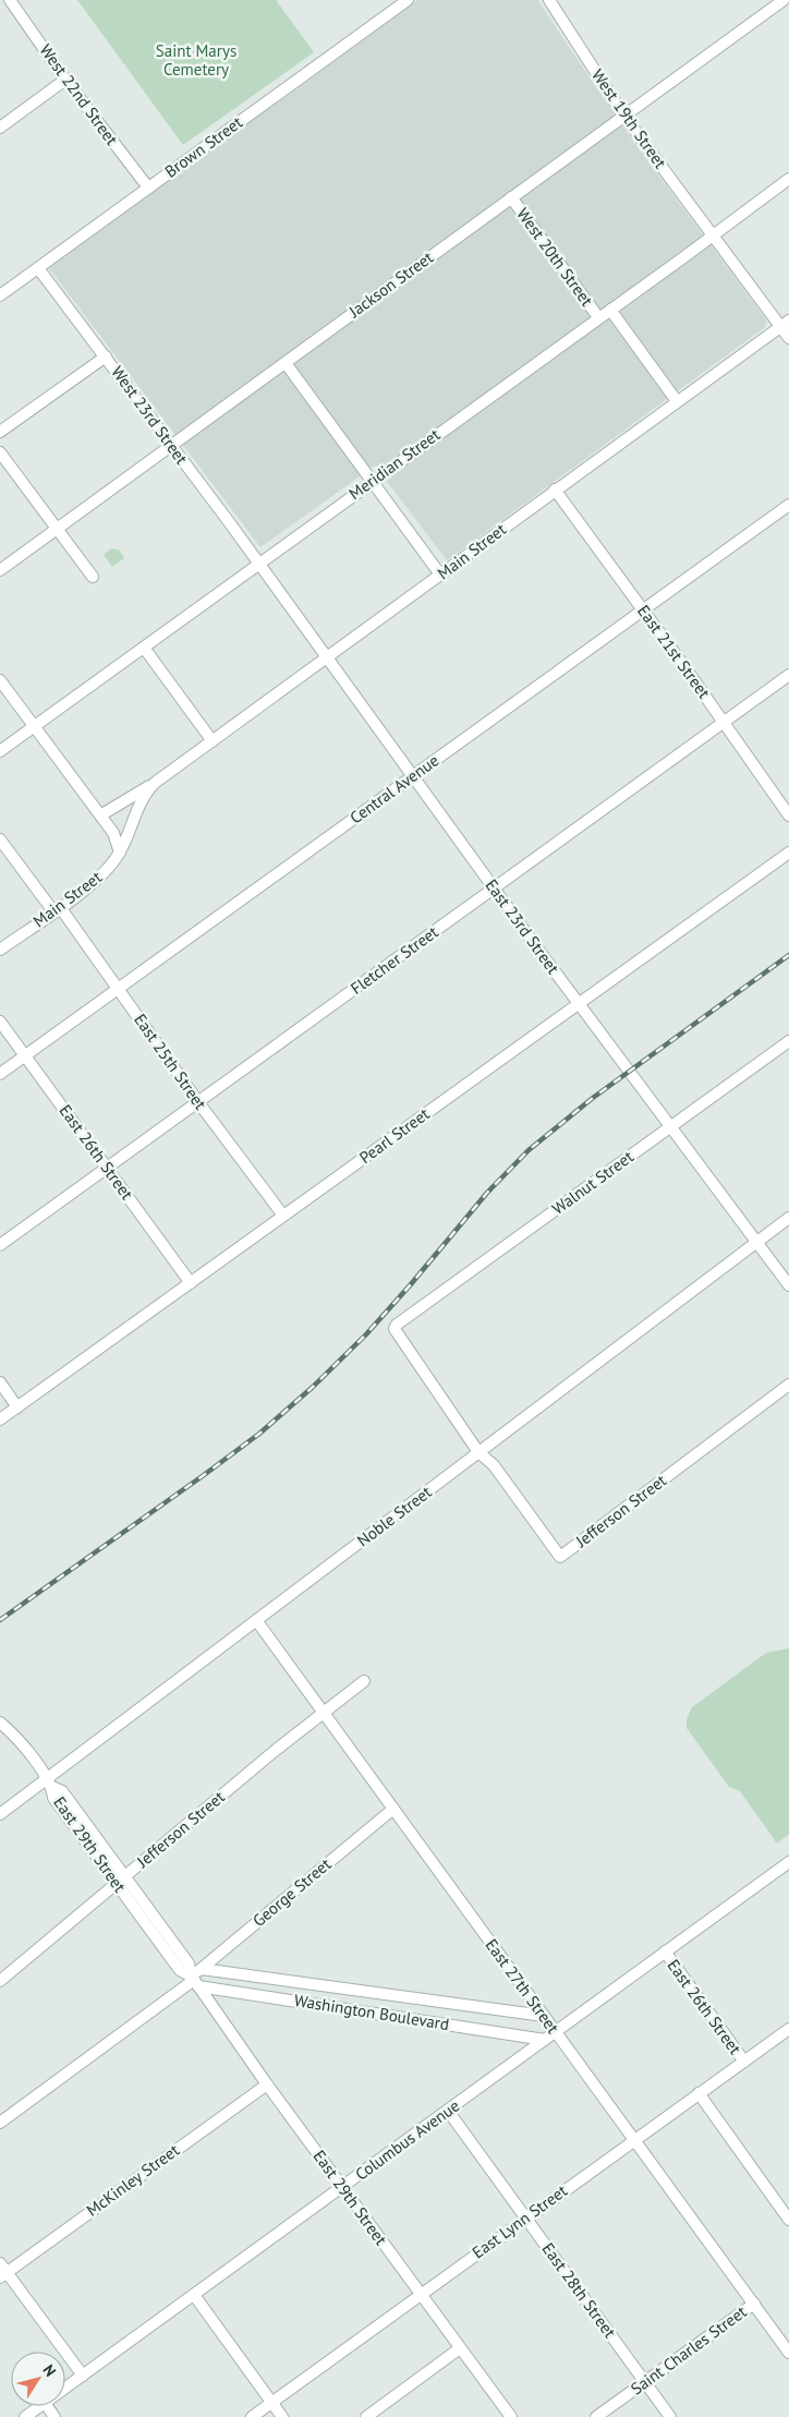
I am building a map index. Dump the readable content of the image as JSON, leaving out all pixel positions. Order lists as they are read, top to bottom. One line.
{"streets":{"street":["West 22nd Street","West 19th Street","Brown Street","West 20th Street","Jackson Street","West 23rd Street","Meridian Street","Main Street","East 21st Street","Central Avenue","East 23rd Street","Fletcher Street","East 25th Street","Pearl Street","East 26th Street","Walnut Street","Jefferson Street","Noble Street","East 29th Street","George Street","East 27th Street","Washington Boulevard","Columbus Avenue","McKinley Street","East Lynn Street","East 28th Street","Saint Charles Street"]},"crossings":[["West 22nd Street","Brown Street"],["West 19th Street","Jackson Street"],["West 19th Street","Meridian Street"],["West 19th Street","Main Street"],["Brown Street","West 23rd Street"],["West 20th Street","Jackson Street"],["West 20th Street","Meridian Street"],["Jackson Street","West 23rd Street"],["West 23rd Street","Meridian Street"],["West 23rd Street","East 23rd Street"],["Meridian Street","East 23rd Street"],["Main Street","East 21st Street"],["Main Street","East 23rd Street"],["Main Street","East 25th Street"],["East 21st Street","Central Avenue"],["East 21st Street","Fletcher Street"],["Central Avenue","East 23rd Street"],["Central Avenue","East 25th Street"],["Central Avenue","East 26th Street"],["East 23rd Street","Fletcher Street"],["East 23rd Street","Pearl Street"],["East 23rd Street","Walnut Street"],["East 23rd Street","Noble Street"],["Fletcher Street","East 25th Street"],["Fletcher Street","East 26th Street"],["East 25th Street","Pearl Street"],["Pearl Street","East 26th Street"],["East 26th Street","Columbus Avenue"],["East 26th Street","East Lynn Street"],["Walnut Street","Jefferson Street"],["Walnut Street","Noble Street"],["Jefferson Street","Noble Street"],["Jefferson Street","East 29th Street"],["Jefferson Street","East 27th Street"],["Noble Street","East 29th Street"],["Noble Street","East 27th Street"],["East 29th Street","George Street"],["East 29th Street","Washington Boulevard"],["East 29th Street","Columbus Avenue"],["East 29th Street","McKinley Street"],["East 29th Street","East Lynn Street"],["George Street","East 27th Street"],["George Street","Washington Boulevard"],["East 27th Street","Washington Boulevard"],["East 27th Street","Columbus Avenue"],["East 27th Street","East Lynn Street"],["East 27th Street","Saint Charles Street"],["Washington Boulevard","Columbus Avenue"],["Columbus Avenue","East 28th Street"],["East Lynn Street","East 28th Street"],["East 28th Street","Saint Charles Street"]],"parks":["Saint Marys Cemetery"],"north":"top right"}
